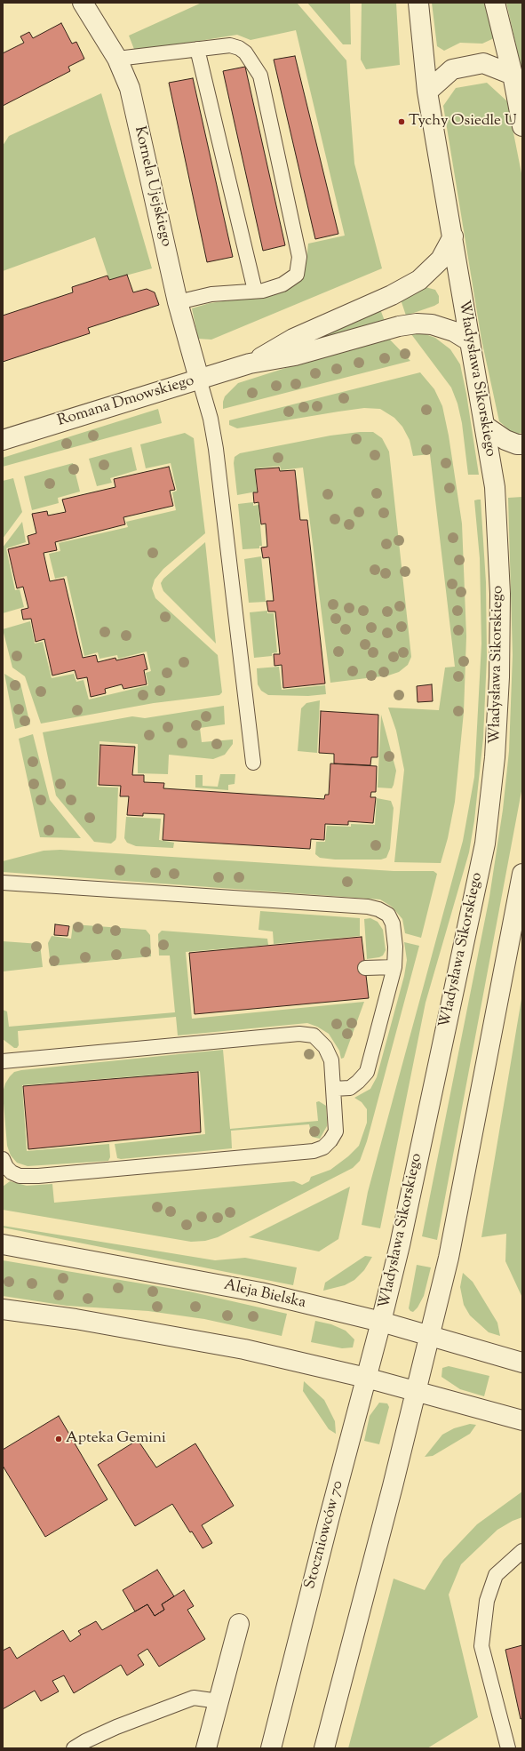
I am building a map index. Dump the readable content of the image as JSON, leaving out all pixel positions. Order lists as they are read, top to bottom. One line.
{"streets":{"street":["Kornela Ujejskiego","Władysława Sikorskiego","Romana Dmowskiego","Aleja Bielska","Stoczniowców 70"]},"crossings":[["Kornela Ujejskiego","Romana Dmowskiego"],["Władysława Sikorskiego","Romana Dmowskiego"],["Władysława Sikorskiego","Aleja Bielska"],["Władysława Sikorskiego","Stoczniowców 70"],["Aleja Bielska","Stoczniowców 70"]],"places":["Tychy Osiedle U","Apteka Gemini"]}
